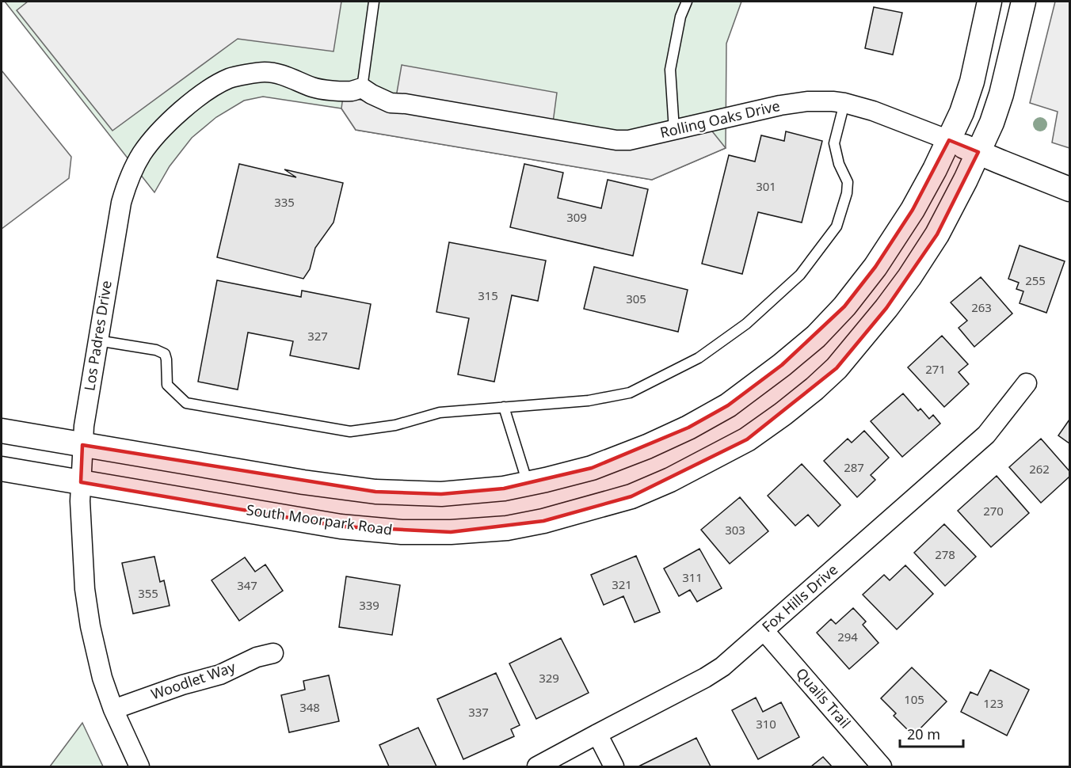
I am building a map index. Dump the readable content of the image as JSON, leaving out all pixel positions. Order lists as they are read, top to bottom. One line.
{"streets":{"street":["Rolling Oaks Drive","Los Padres Drive","South Moorpark Road","Fox Hills Drive","Woodlet Way","Quails Trail"]},"crossings":[["Rolling Oaks Drive","Los Padres Drive"],["Rolling Oaks Drive","South Moorpark Road"],["Los Padres Drive","South Moorpark Road"],["Los Padres Drive","Woodlet Way"],["Fox Hills Drive","Quails Trail"]],"house_numbers":["301","335","309","255","315","305","263","327","271","287","262","270","303","278","311","321","347","355","339","294","329","105","123","348","337","310"],"scale_bar":"20 m"}
